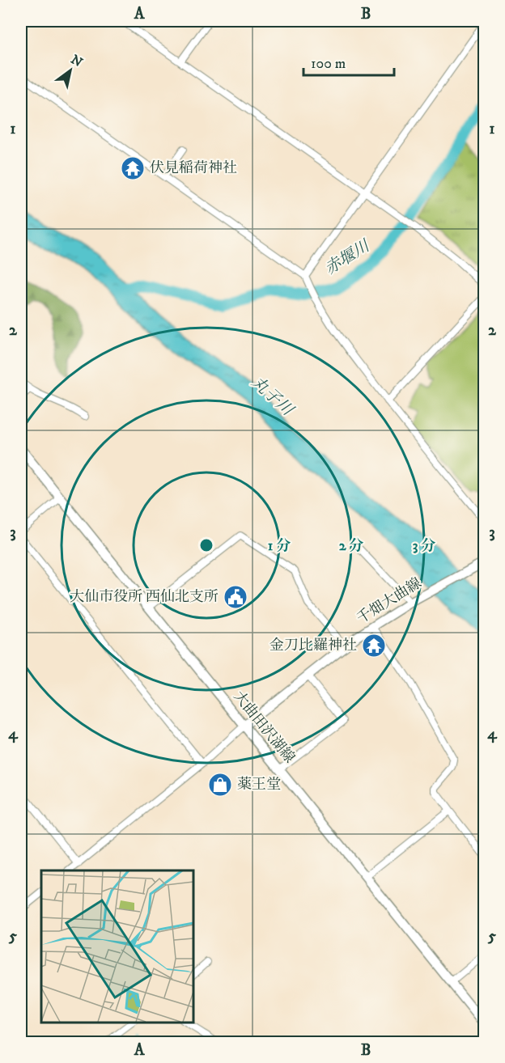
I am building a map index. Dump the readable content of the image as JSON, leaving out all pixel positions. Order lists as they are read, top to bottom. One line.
{"streets":{"main road":["千畑大曲線","大曲田沢湖線"]},"crossings":[["千畑大曲線","大曲田沢湖線"]],"water":["赤堰川","丸子川"],"places":{"temple":["伏見稲荷神社","金刀比羅神社"],"public building":["大仙市役所 西仙北支所"],"shop":["薬王堂"]},"scale_bar":"100 m","north":"top right","grid":{"columns":["A","B"],"rows":["1","2","3","4","5"]},"rings":["1 分","2 分","3 分"]}
